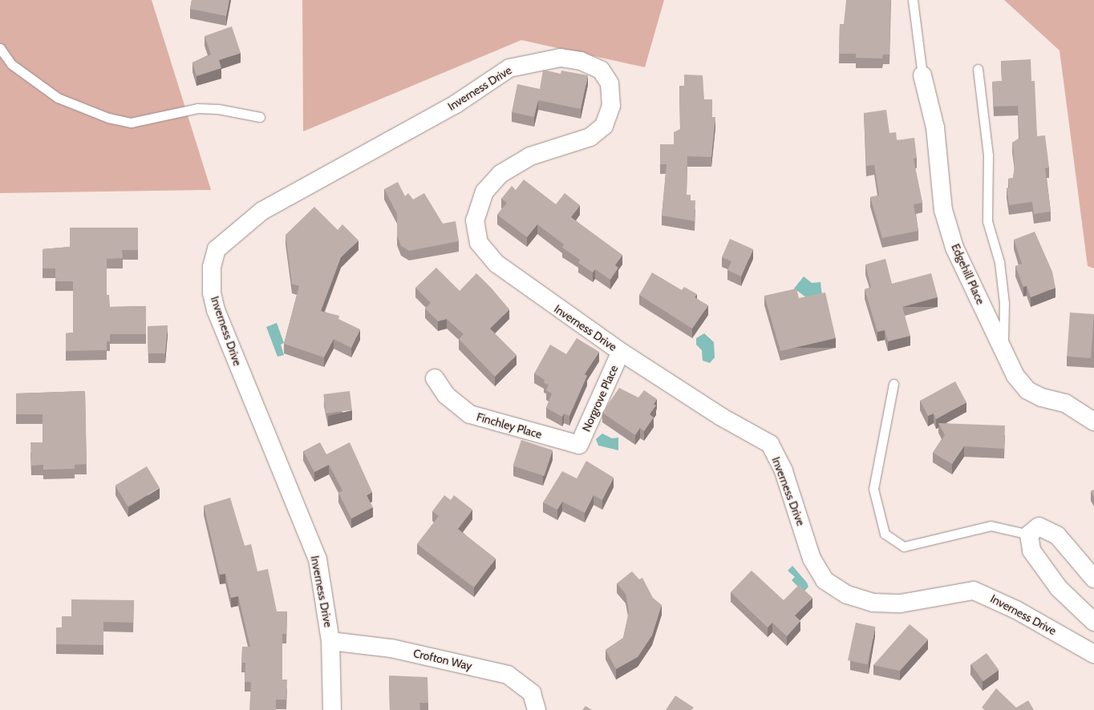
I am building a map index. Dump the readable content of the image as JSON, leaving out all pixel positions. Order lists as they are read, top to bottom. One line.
{"streets":{"street":["Inverness Drive","Edgehill Place","Norgrove Place","Finchley Place","Crofton Way"]},"crossings":[["Inverness Drive","Norgrove Place"],["Inverness Drive","Crofton Way"],["Norgrove Place","Finchley Place"]]}
